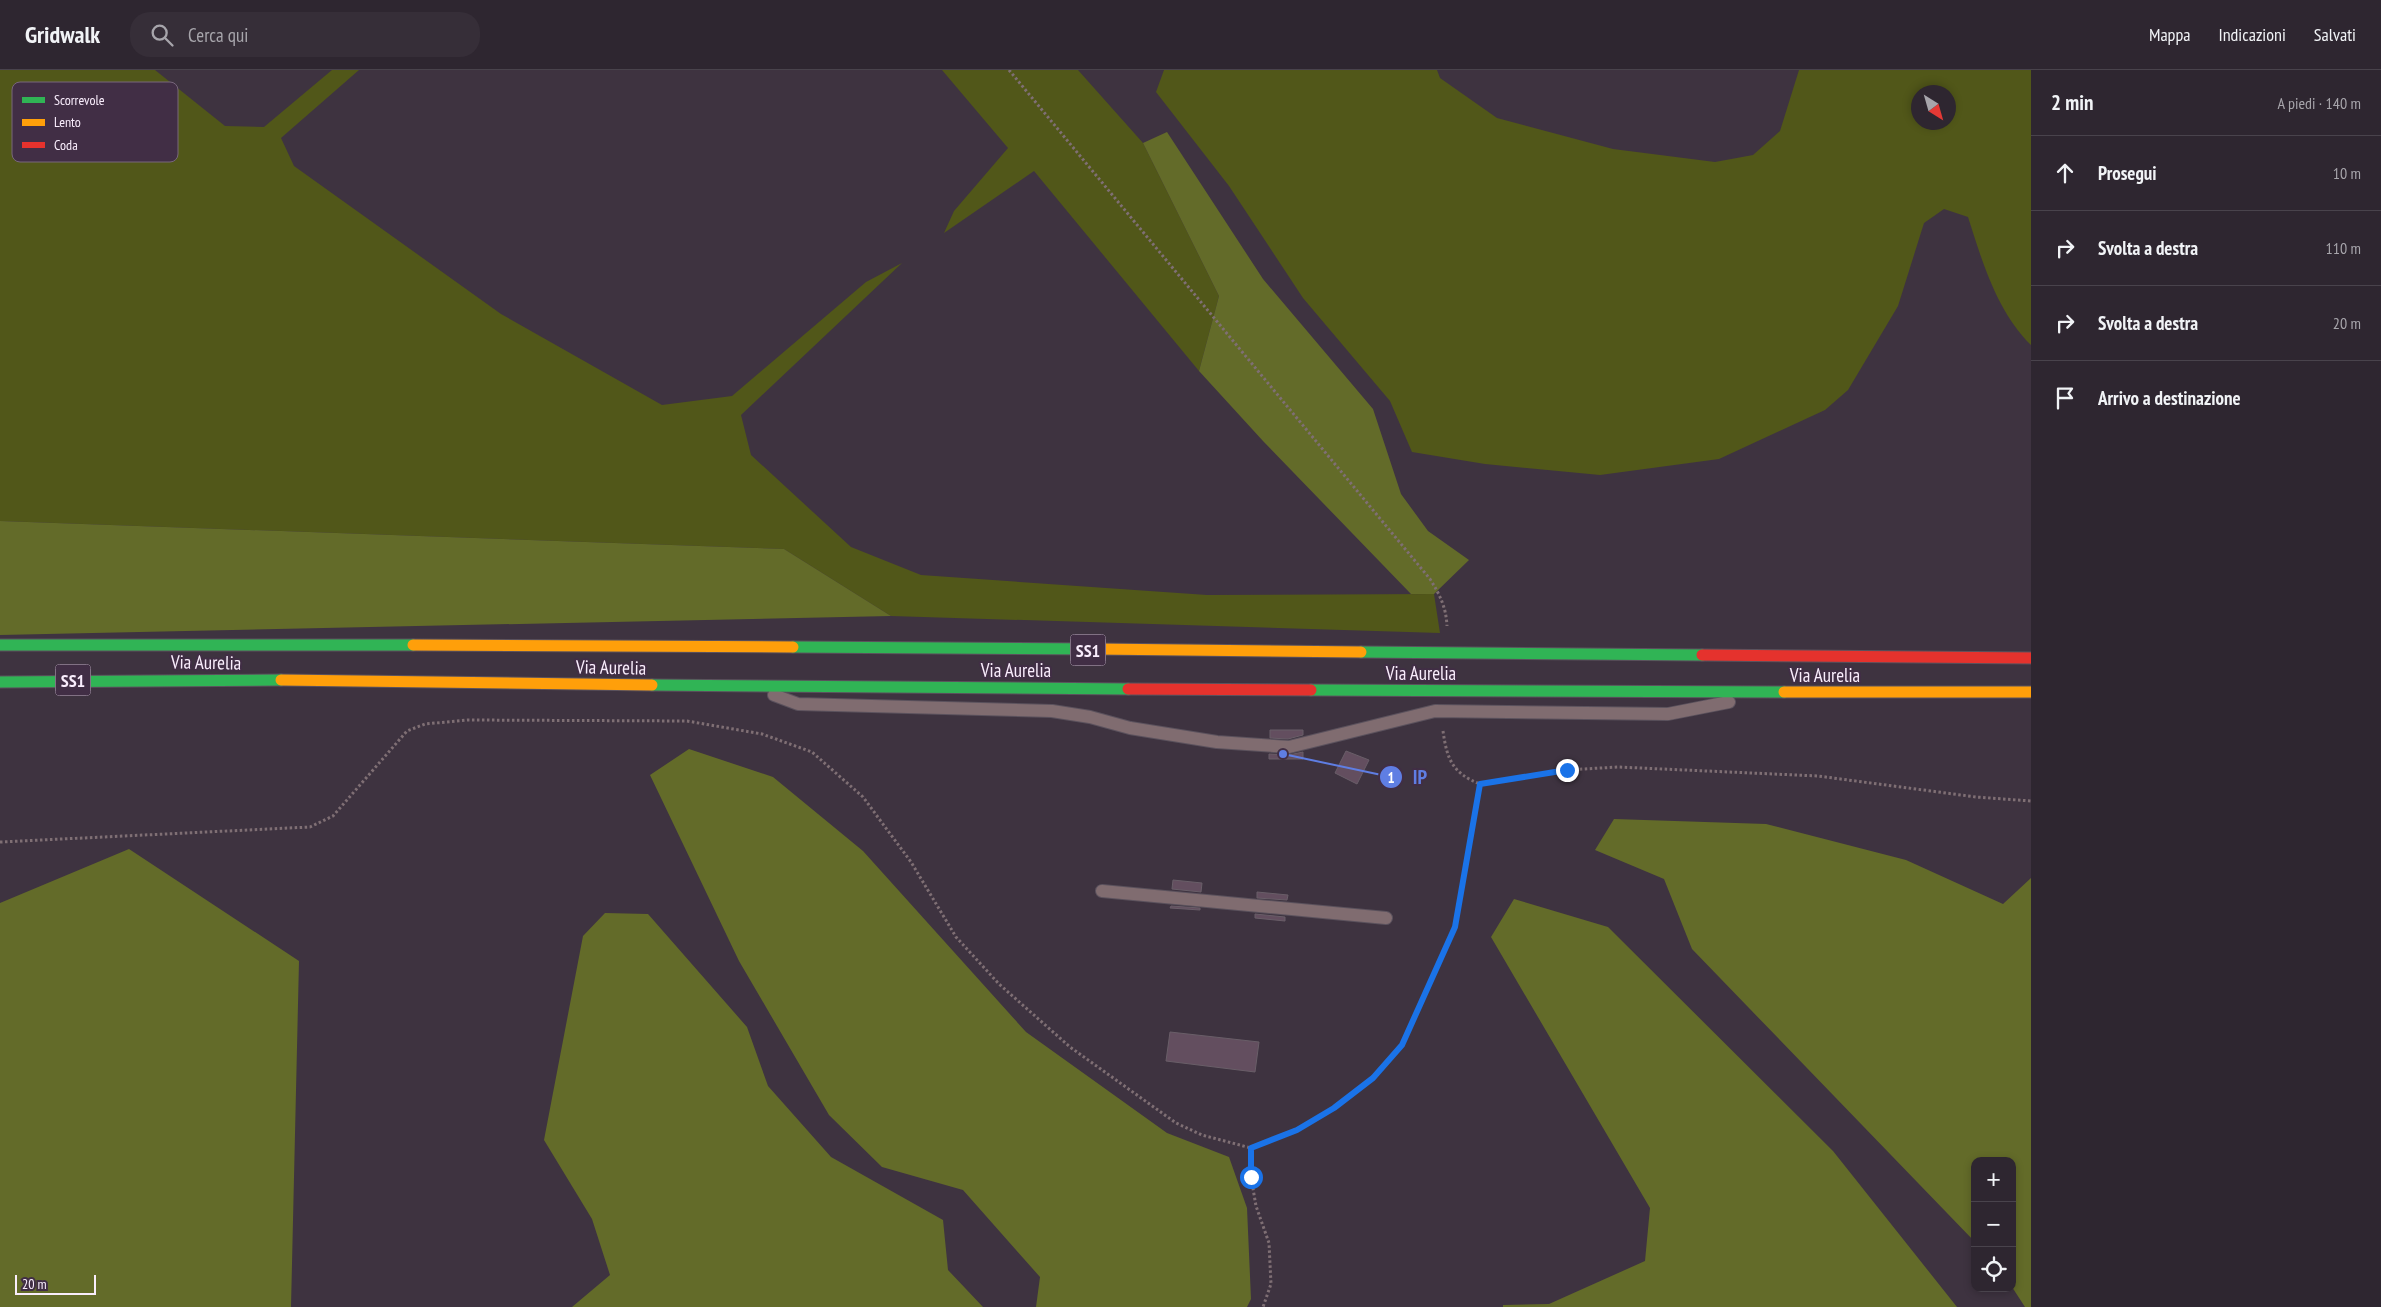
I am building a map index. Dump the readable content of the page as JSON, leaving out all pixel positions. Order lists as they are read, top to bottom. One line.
{"streets":{"highway":["SS1","Via Aurelia"]},"places":["IP"],"legend":["Scorrevole","Lento","Coda"],"scale_bar":"20 m","north":"bottom right","page":{"header":"Gridwalk","search":"Cerca qui","nav":["Mappa","Indicazioni","Salvati"],"heading":["2 min","A piedi · 140 m"],"list":[["Prosegui","10 m"],["Svolta a destra","110 m"],["Svolta a destra","20 m"],"Arrivo a destinazione"],"map_buttons":["+","−"],"scale":"20 m"}}
